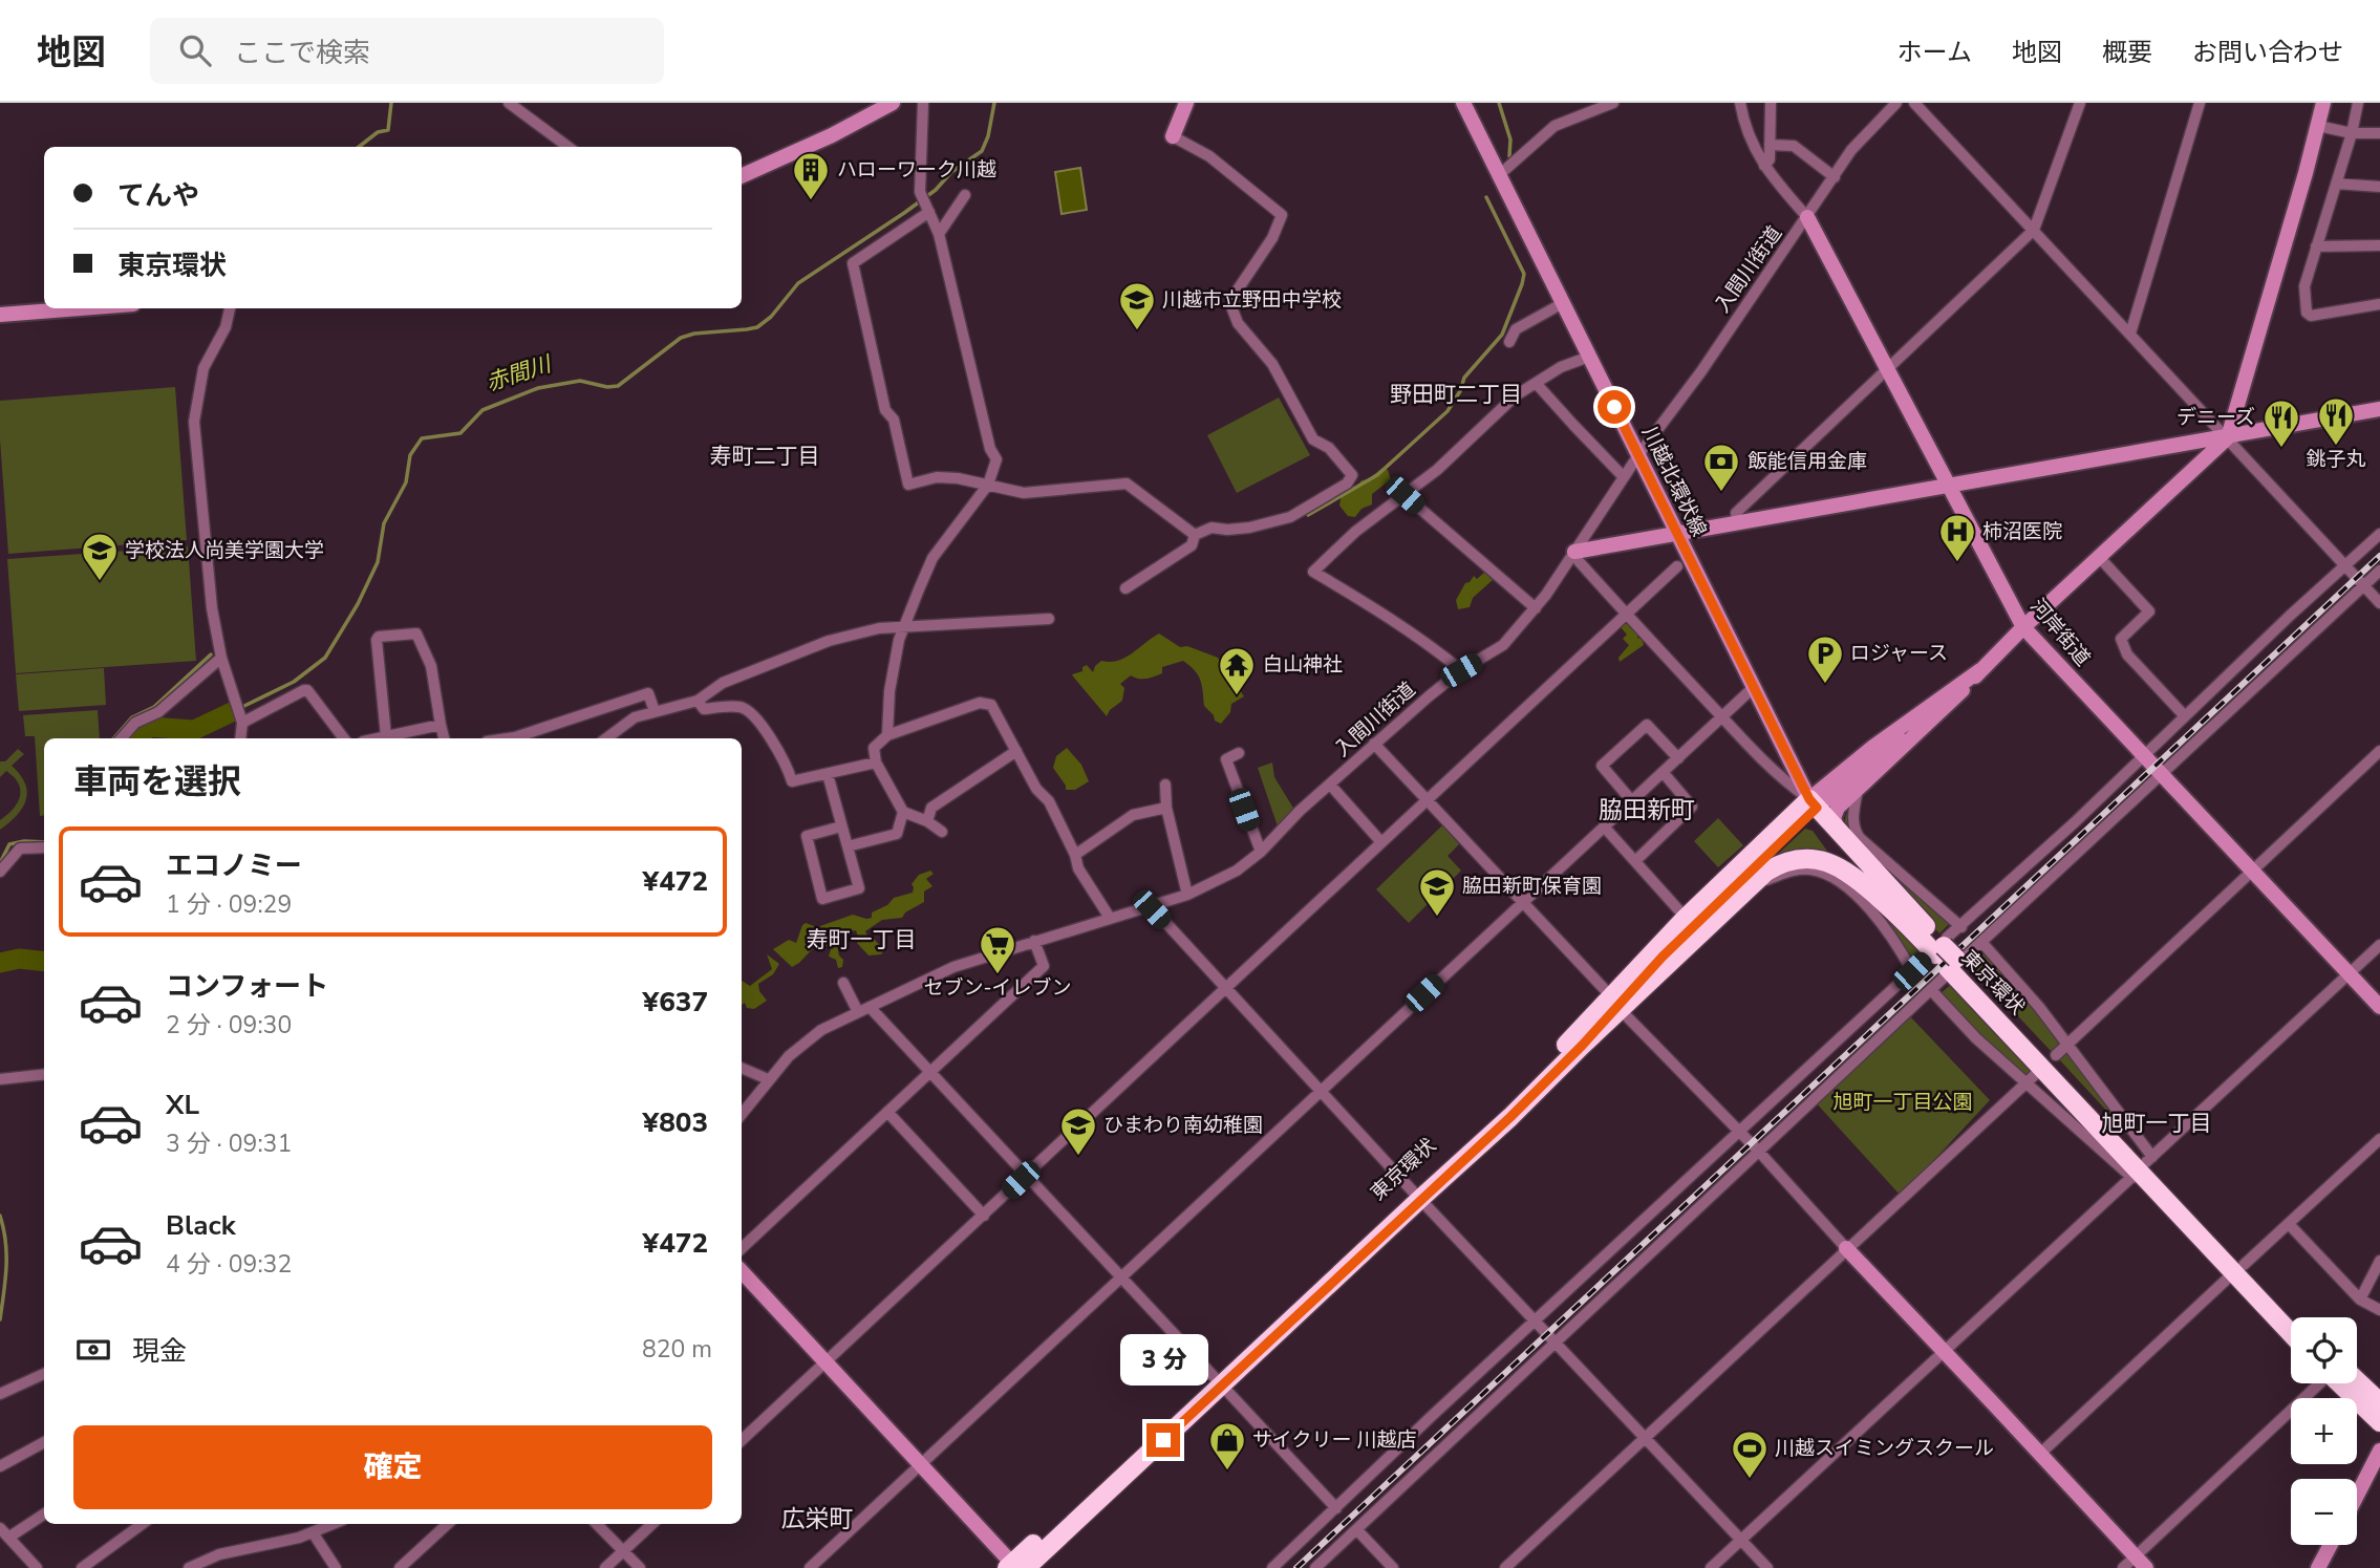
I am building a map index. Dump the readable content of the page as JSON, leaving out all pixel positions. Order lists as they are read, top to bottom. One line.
{"streets":{"highway":["東京環状"],"street":["入間川街道","川越北環状線","河岸街道"]},"crossings":[["入間川街道","川越北環状線"],["入間川街道","河岸街道"],["川越北環状線","東京環状"]],"districts":["野田町二丁目","寿町二丁目","脇田新町","寿町一丁目","旭町一丁目","広栄町"],"water":["赤間川"],"parks":["旭町一丁目公園"],"places":{"building":["ハローワーク川越"],"school or university":["川越市立野田中学校","学校法人尚美学園大学","脇田新町保育園","ひまわり南幼稚園"],"restaurant":["銚子丸","デニーズ"],"bank":["飯能信用金庫"],"hospital":["柿沼医院"],"parking":["ロジャース"],"temple":["白山神社"],"supermarket":["セブン-イレブン"],"shop":["サイクリー 川越店"],"sports":["川越スイミングスクール"]},"page":{"header":"地図","search":"ここで検索","nav":["ホーム","地図","概要","お問い合わせ"],"banner":["てんや","東京環状"],"heading":"車両を選択","list":[{"name":"エコノミー","note":"1 分 · 09:29","value":"¥472"},{"name":"コンフォート","note":"2 分 · 09:30","value":"¥637"},{"name":"XL","note":"3 分 · 09:31","value":"¥803"},{"name":"Black","note":"4 分 · 09:32","value":"¥472"}],"pay":["現金","820 m"],"map_buttons":["+","−"],"bubble":"3 分","buttons":"確定"}}
